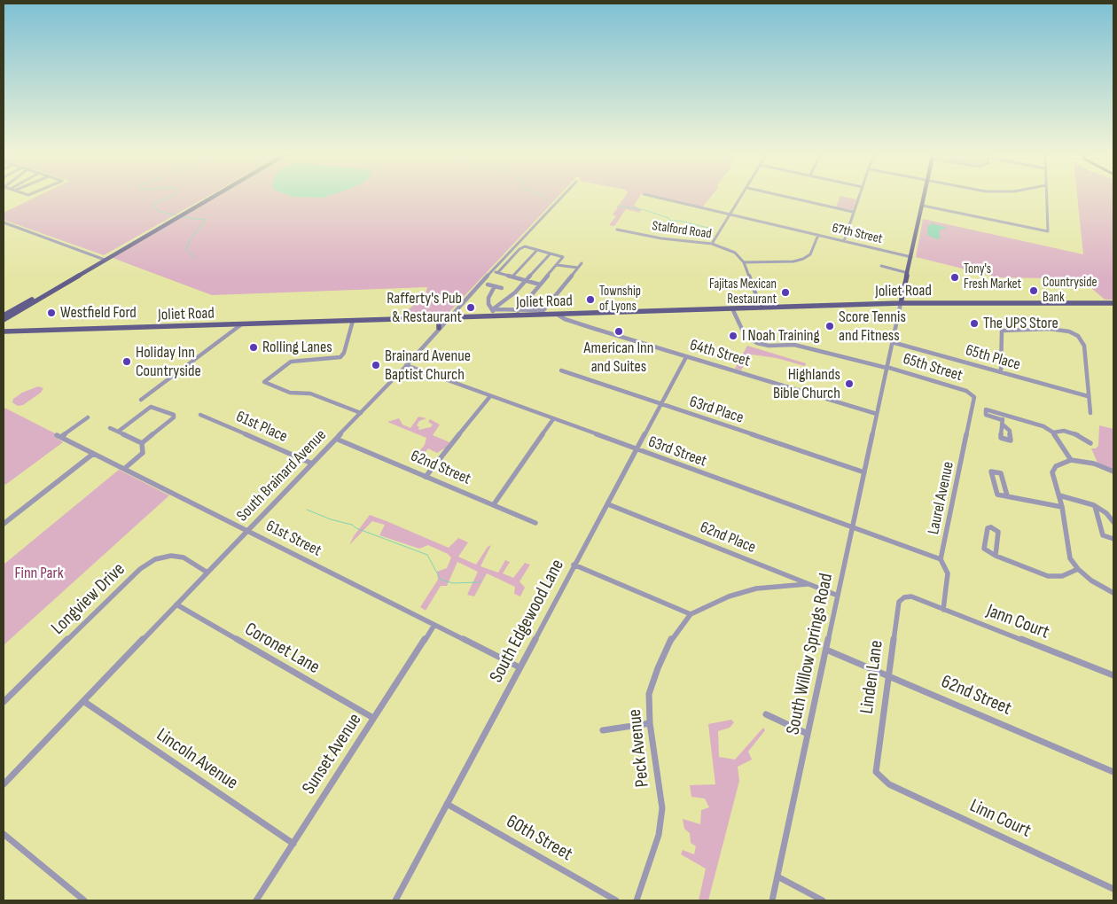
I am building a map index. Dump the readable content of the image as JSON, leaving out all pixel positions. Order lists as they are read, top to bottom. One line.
{"streets":{"main road":["Joliet Road"],"street":["Stalford Road","67th Street","64th Street","65th Place","65th Street","63rd Place","61st Place","63rd Street","62nd Street","South Brainard Avenue","Laurel Avenue","62nd Place","61st Street","Longview Drive","South Edgewood Lane","Jann Court","Coronet Lane","South Willow Springs Road","Linden Lane","Peck Avenue","Sunset Avenue","Lincoln Avenue","Linn Court","60th Street"]},"crossings":[["Joliet Road","64th Street"],["Joliet Road","65th Street"],["Joliet Road","South Brainard Avenue"],["Joliet Road","South Willow Springs Road"],["64th Street","South Edgewood Lane"],["64th Street","South Willow Springs Road"],["65th Place","South Willow Springs Road"],["65th Street","Laurel Avenue"],["65th Street","South Willow Springs Road"],["63rd Place","South Edgewood Lane"],["63rd Place","South Willow Springs Road"],["61st Place","South Brainard Avenue"],["63rd Street","South Brainard Avenue"],["63rd Street","Laurel Avenue"],["63rd Street","South Edgewood Lane"],["63rd Street","South Willow Springs Road"],["62nd Street","South Brainard Avenue"],["62nd Street","South Willow Springs Road"],["62nd Street","Linden Lane"],["South Brainard Avenue","61st Street"],["South Brainard Avenue","Longview Drive"],["South Brainard Avenue","Coronet Lane"],["South Brainard Avenue","Lincoln Avenue"],["Laurel Avenue","Jann Court"],["62nd Place","South Edgewood Lane"],["62nd Place","South Willow Springs Road"],["62nd Place","Peck Avenue"],["61st Street","South Edgewood Lane"],["61st Street","Sunset Avenue"],["South Edgewood Lane","60th Street"],["Jann Court","Linden Lane"],["Coronet Lane","Sunset Avenue"],["Linden Lane","Linn Court"],["Sunset Avenue","Lincoln Avenue"]],"parks":["Finn Park"],"places":["Tony's Fresh Market","Countryside Bank","Fajitas Mexican Restaurant","Township of Lyons","Rafferty's Pub & Restaurant","Westfield Ford","The UPS Store","Score Tennis and Fitness","American Inn and Suites","I Noah Training","Rolling Lanes","Holiday Inn Countryside","Brainard Avenue Baptist Church","Highlands Bible Church"]}
